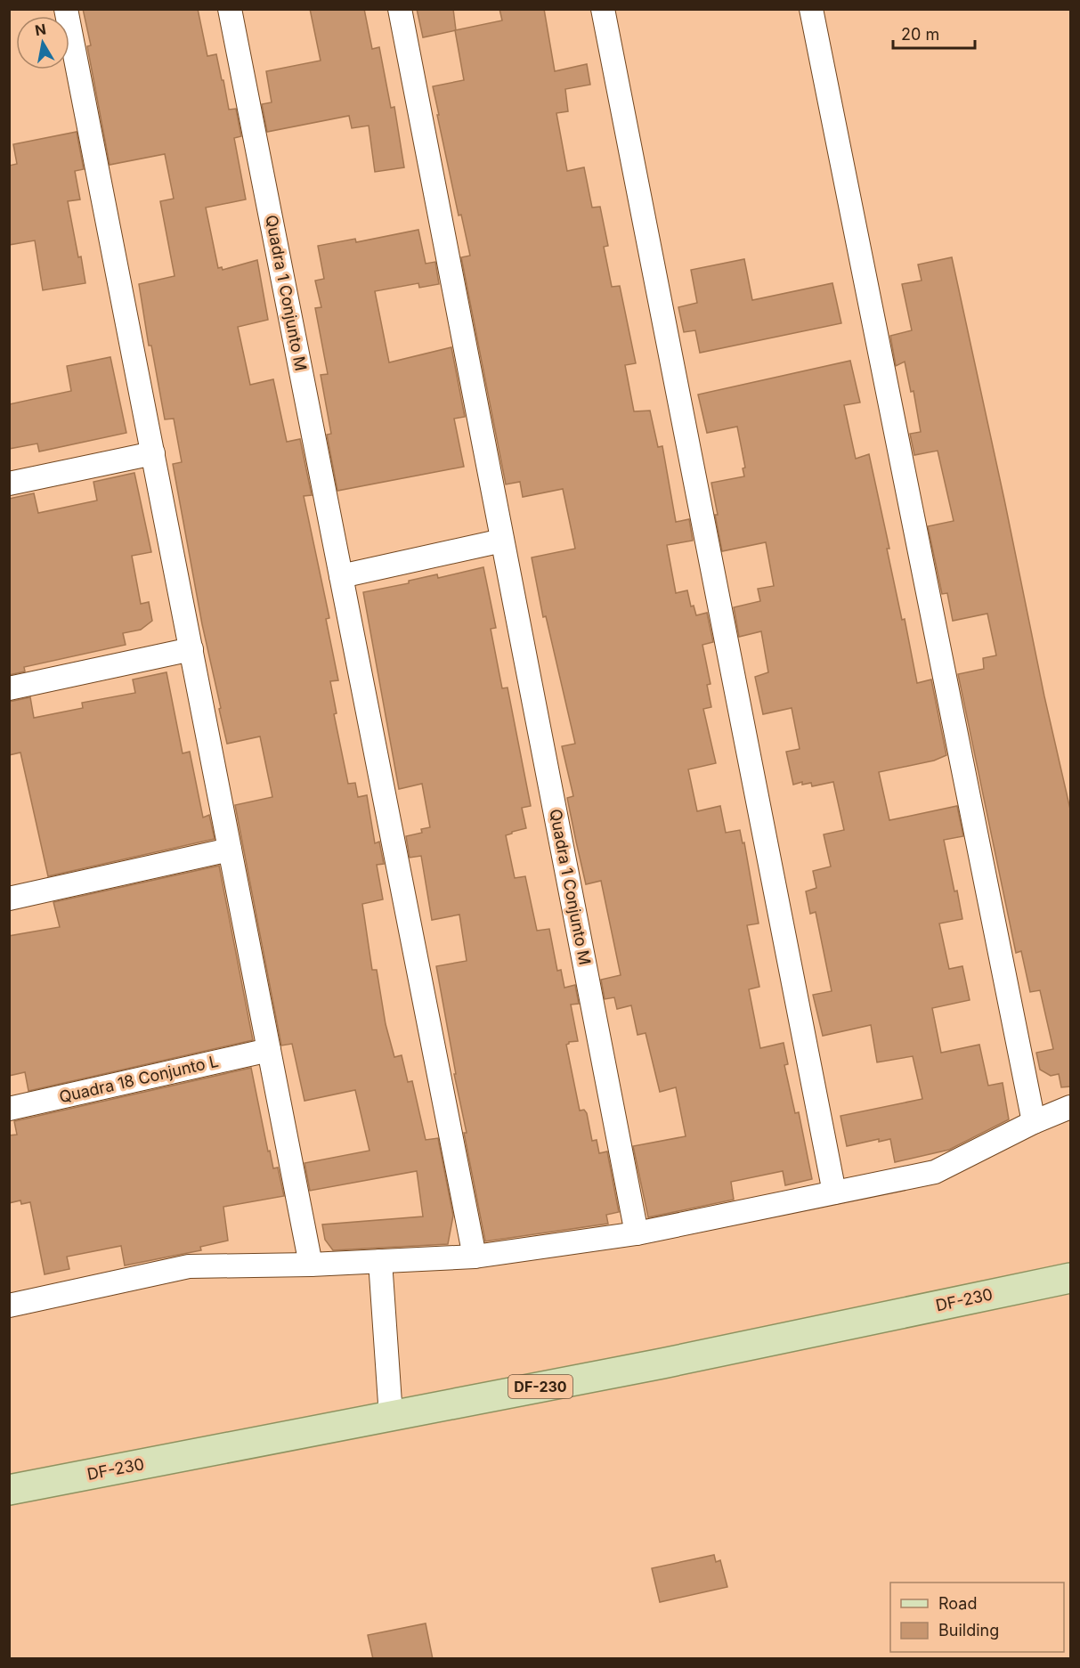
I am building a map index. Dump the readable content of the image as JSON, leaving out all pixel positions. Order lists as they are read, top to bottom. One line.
{"streets":{"main road":["DF-230"],"street":["Quadra 1 Conjunto M","Quadra 18 Conjunto L"]},"legend":["Road","Building"],"scale_bar":"20 m","north":"top"}
